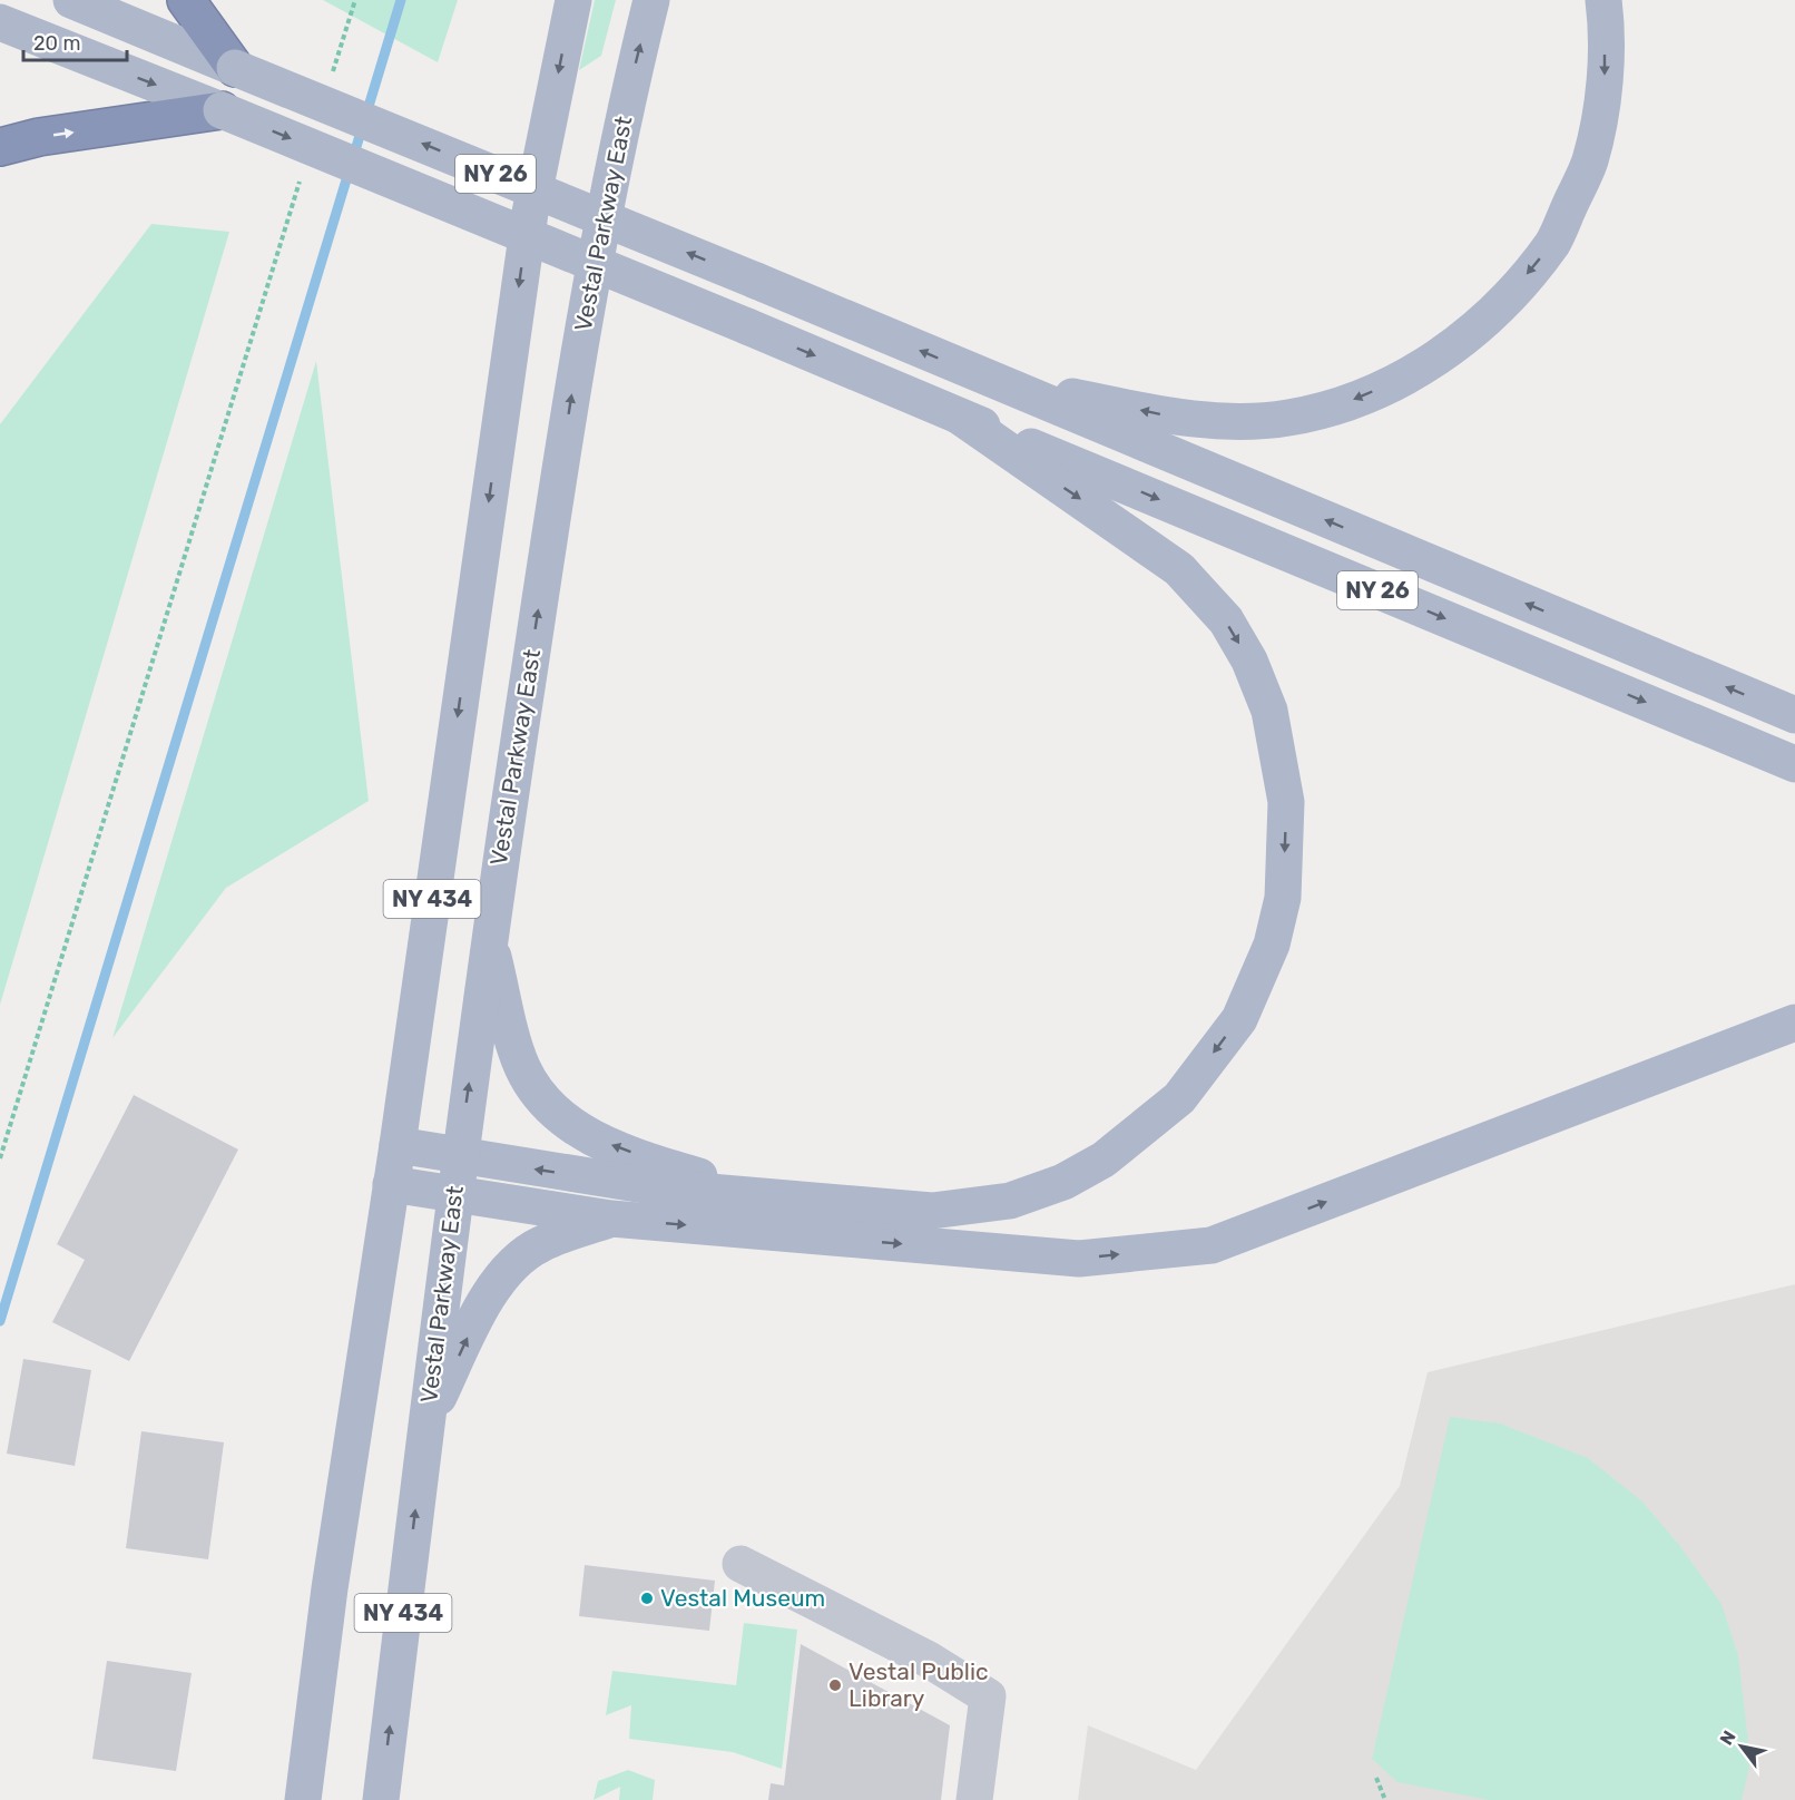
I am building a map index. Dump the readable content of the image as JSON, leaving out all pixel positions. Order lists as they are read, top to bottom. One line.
{"streets":{"main road":["NY 26","Vestal Parkway East","NY 434"]},"places":["Vestal Museum","Vestal Public Library"],"scale_bar":"20 m","north":"top left"}
